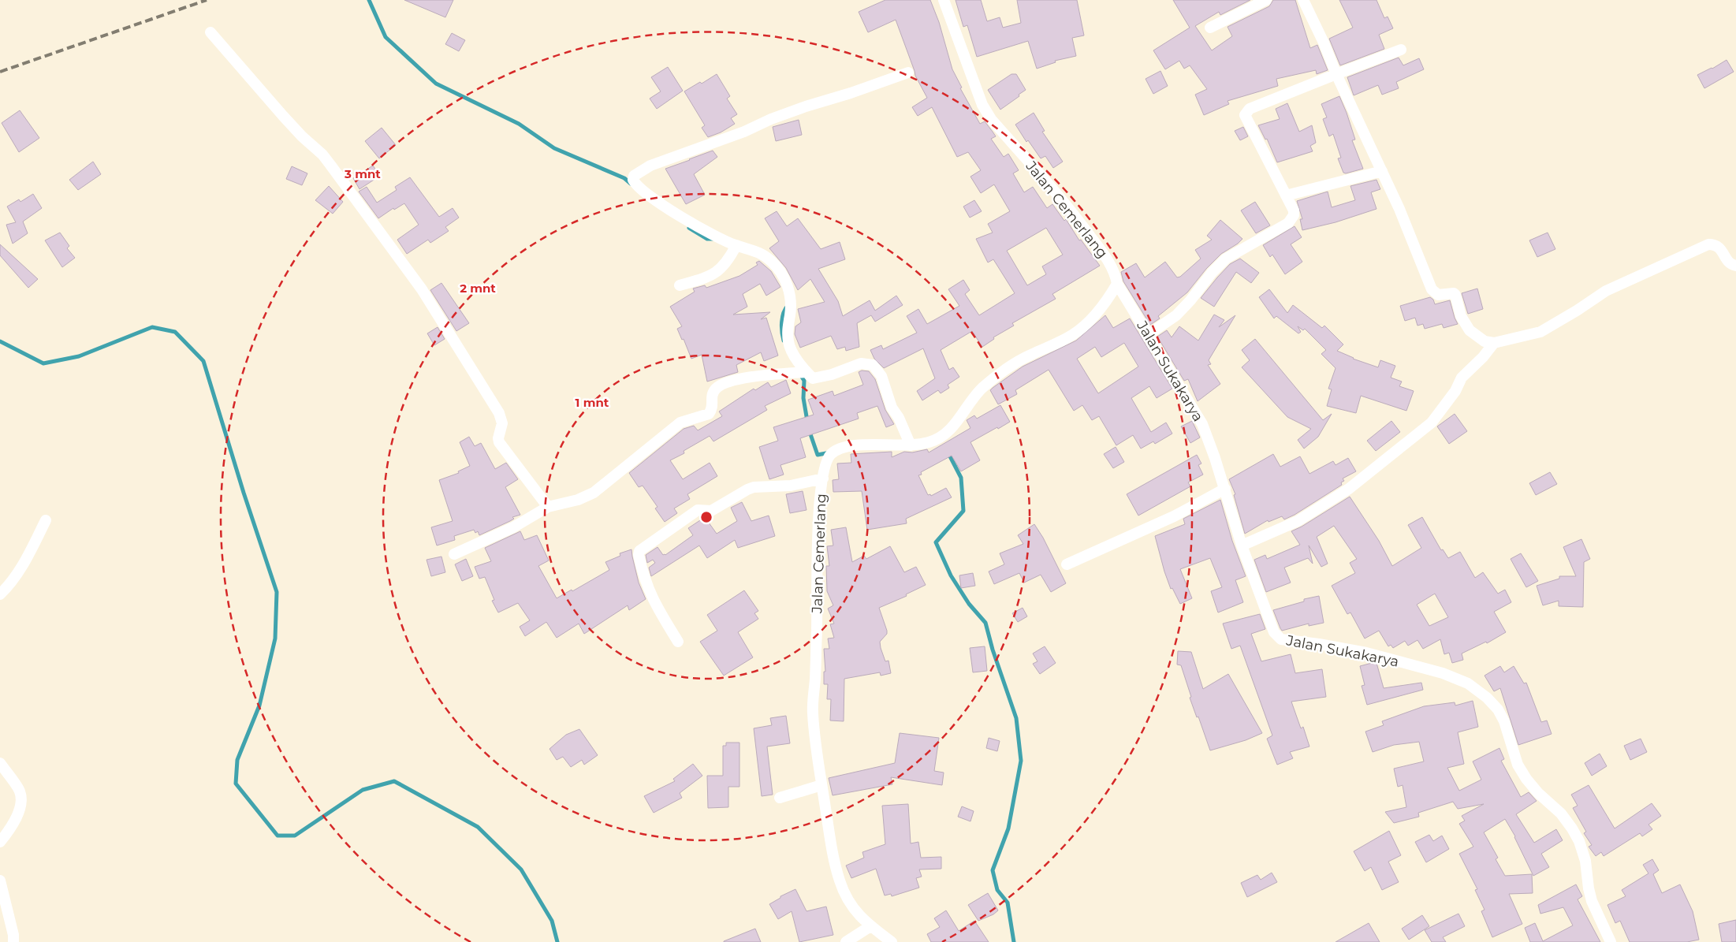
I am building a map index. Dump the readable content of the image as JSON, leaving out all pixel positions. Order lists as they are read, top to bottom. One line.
{"streets":{"street":["Jalan Cemerlang","Jalan Sukakarya"]},"crossings":[["Jalan Cemerlang","Jalan Sukakarya"]],"rings":["3 mnt","2 mnt","1 mnt"]}
